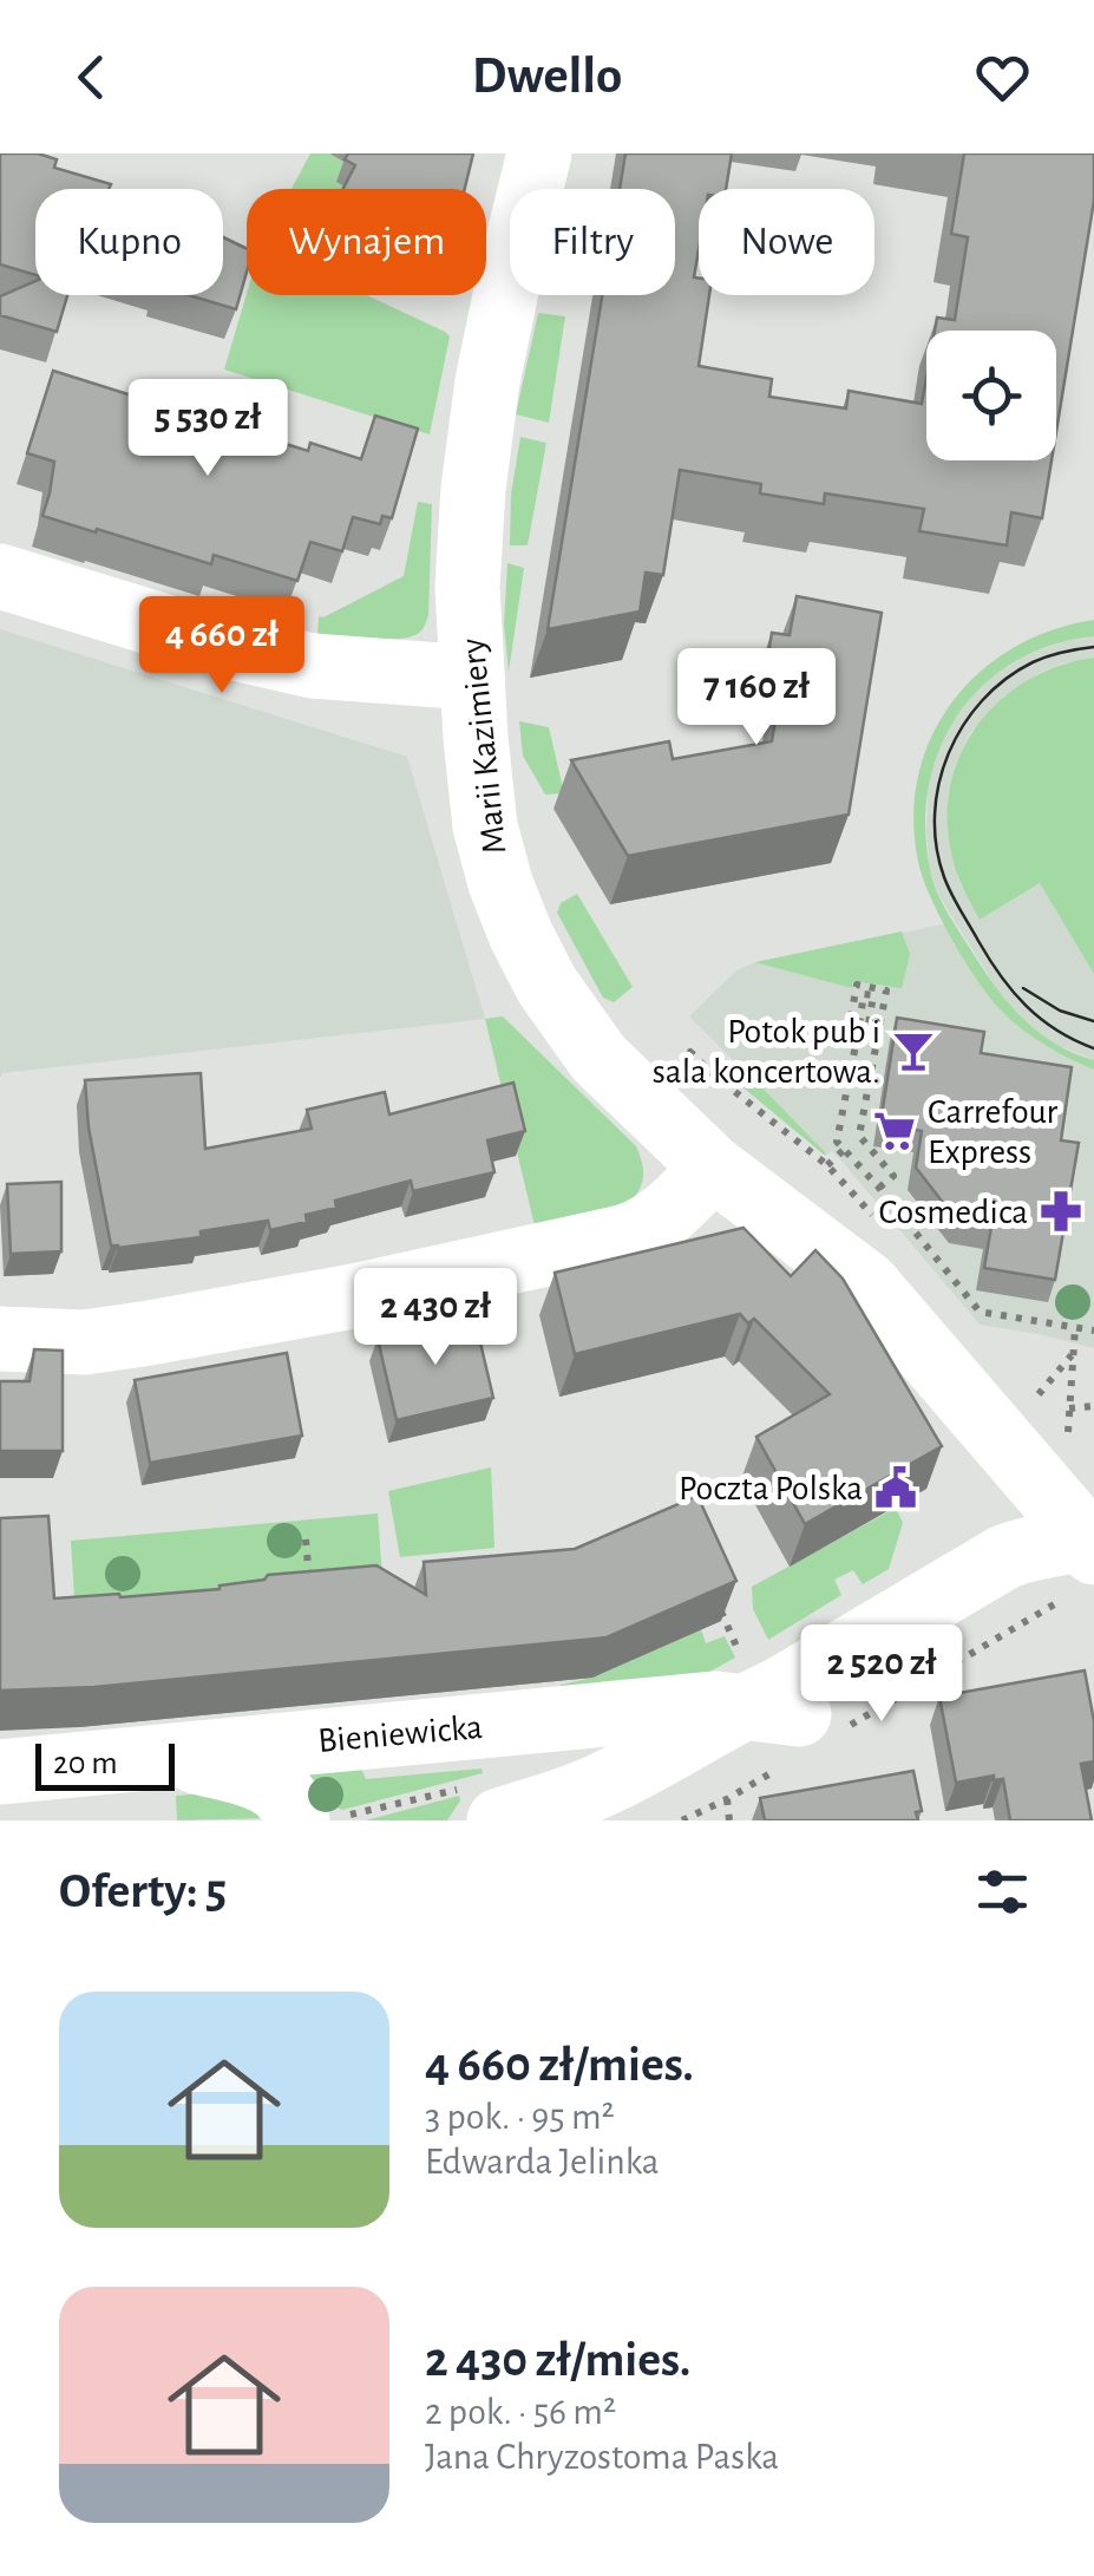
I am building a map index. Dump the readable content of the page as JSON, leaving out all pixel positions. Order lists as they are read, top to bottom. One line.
{"streets":{"street":["Marii Kazimiery","Bieniewicka"]},"places":{"bar":["Potok pub i sala koncertowa."],"supermarket":["Carrefour Express"],"pharmacy":["Cosmedica"],"public building":["Poczta Polska"]},"scale_bar":"20 m","page":{"header":"Dwello","chip":["Kupno","Wynajem","Filtry","Nowe"],"price":["5 530 zł","4 660 zł","7 160 zł","2 430 zł","2 520 zł"],"scale":"20 m","heading":"Oferty: 5","list":[{"name":"4 660 zł/mies.","note":"3 pok. · 95 m² · Edwarda Jelinka"},{"name":"2 430 zł/mies.","note":"2 pok. · 56 m² · Jana Chryzostoma Paska"}]}}
